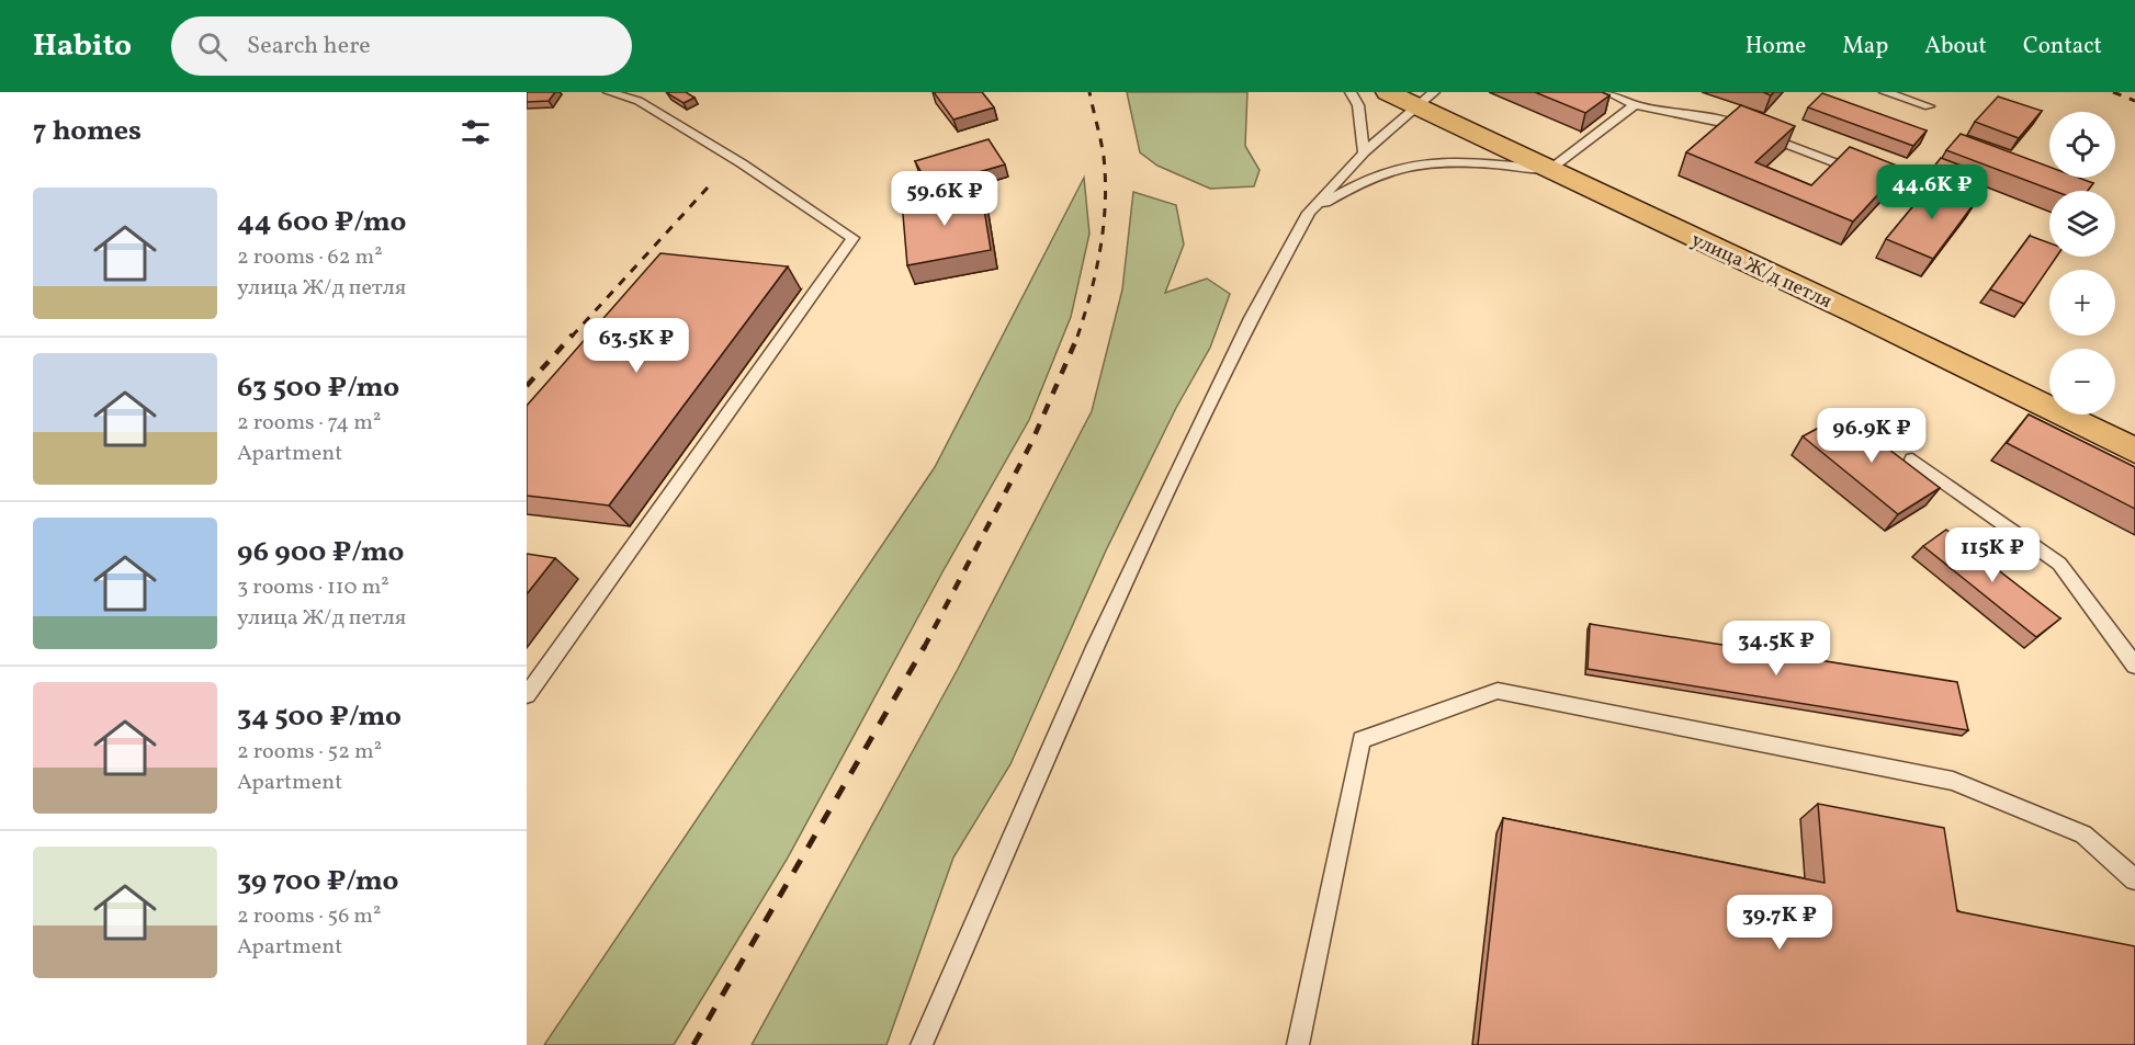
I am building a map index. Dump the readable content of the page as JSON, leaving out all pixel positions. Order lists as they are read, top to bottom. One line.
{"streets":{"main road":["улица Ж/д петля"]},"page":{"header":"Habito","search":"Search here","nav":["Home","Map","About","Contact"],"heading":"7 homes","map_buttons":["+","−"],"price":["44.6K ₽","59.6K ₽","63.5K ₽","96.9K ₽","115K ₽","34.5K ₽","39.7K ₽"],"list":[{"name":"44 600 ₽/mo","note":"2 rooms · 62 m² · улица Ж/д петля"},{"name":"63 500 ₽/mo","note":"2 rooms · 74 m² · Apartment"},{"name":"96 900 ₽/mo","note":"3 rooms · 110 m² · улица Ж/д петля"},{"name":"34 500 ₽/mo","note":"2 rooms · 52 m² · Apartment"},{"name":"39 700 ₽/mo","note":"2 rooms · 56 m² · Apartment"}]}}
